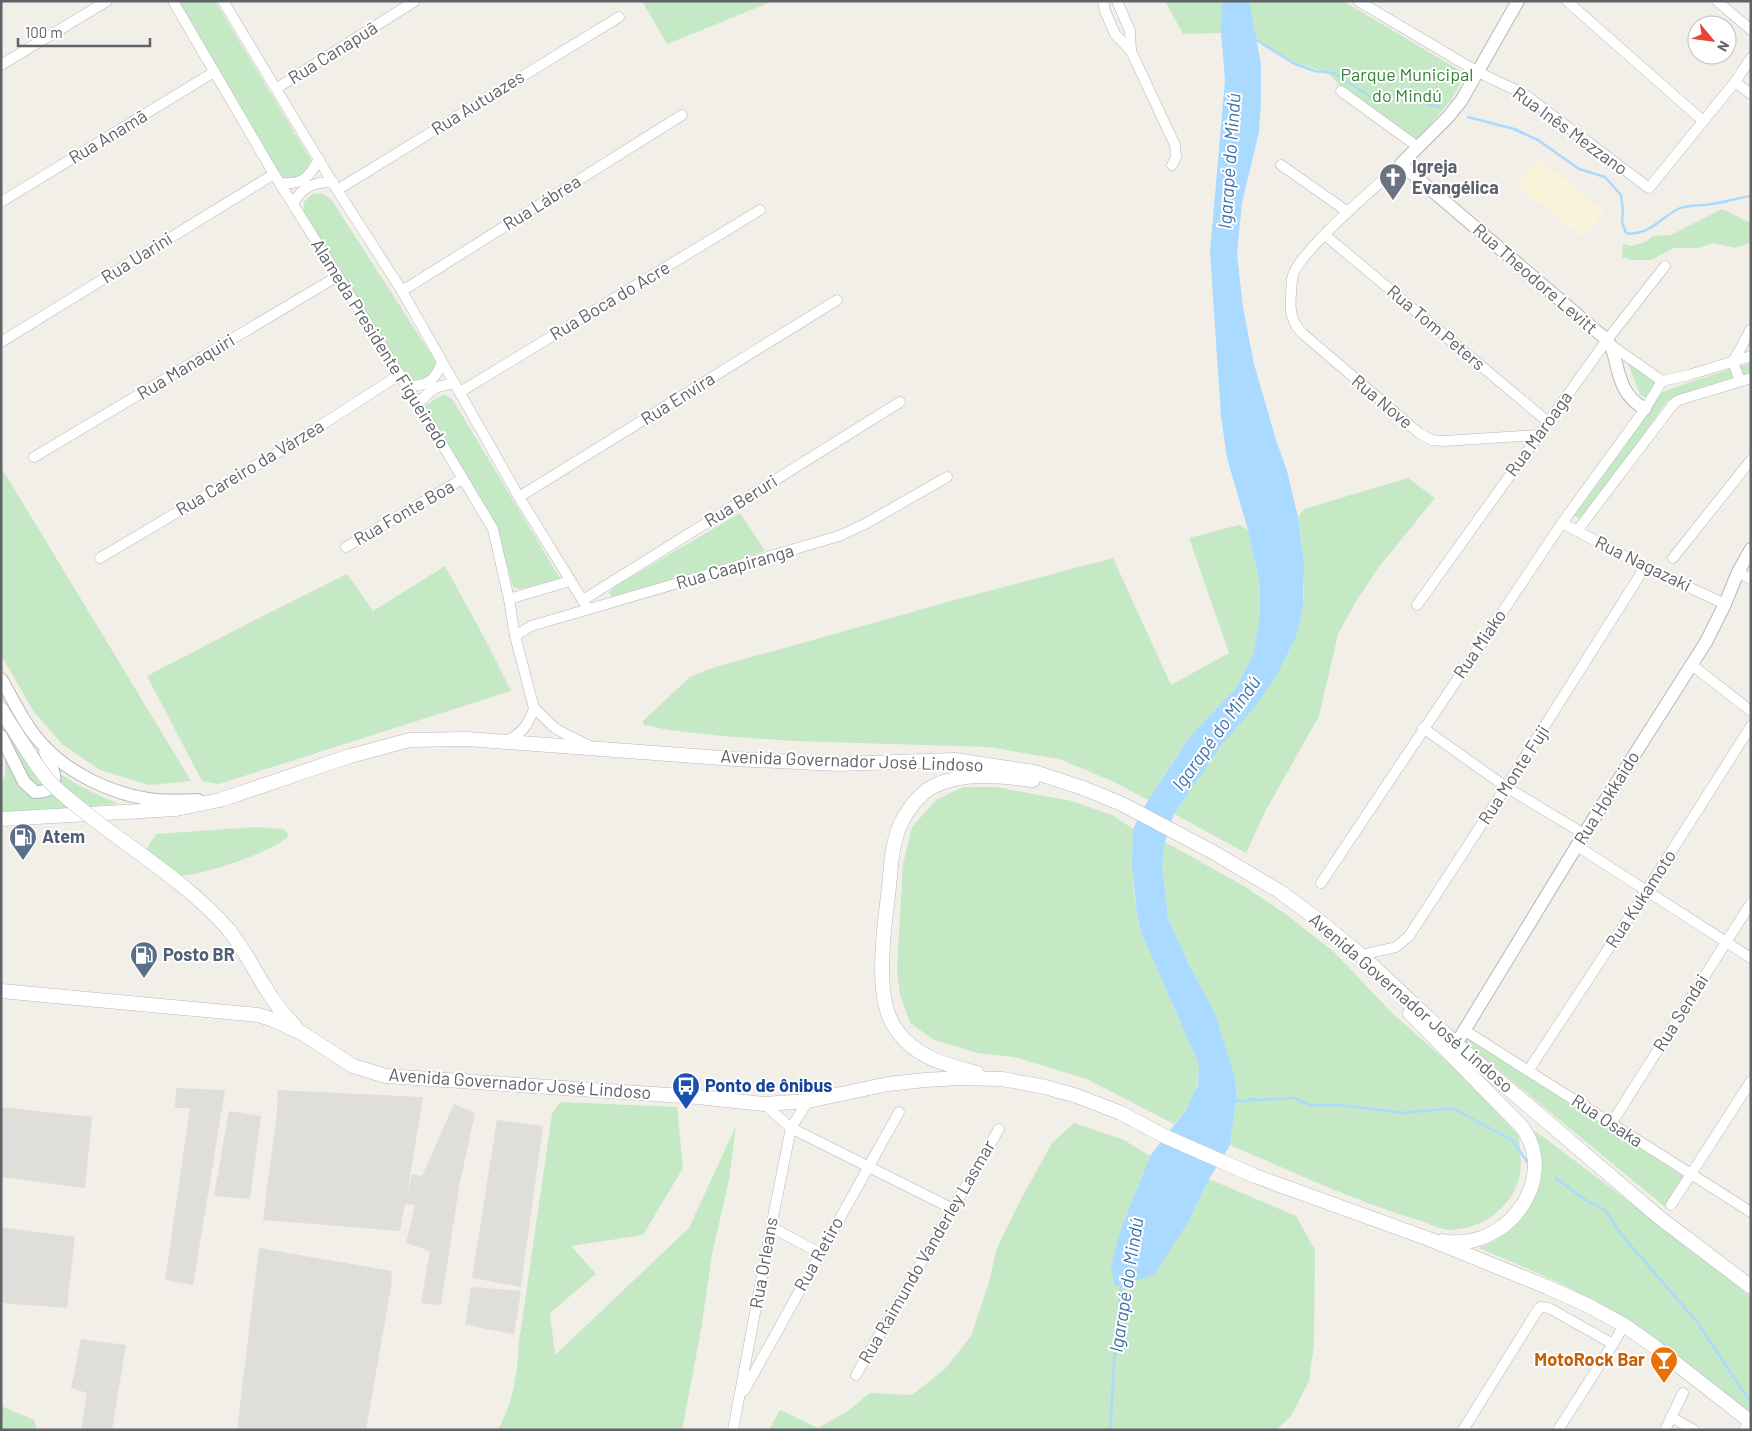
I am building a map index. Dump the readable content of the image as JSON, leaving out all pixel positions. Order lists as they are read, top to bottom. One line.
{"streets":{"main road":["Avenida Governador José Lindoso"],"street":["Rua Canapuã","Rua Autuazes","Rua Inês Mezzano","Rua Anamã","Rua Lábrea","Rua Uarini","Rua Theodore Levitt","Rua Boca do Acre","Rua Tom Peters","Alameda Presidente Figueiredo","Rua Manaquiri","Rua Envira","Rua Nove","Rua Maroaga","Rua Careiro da Várzea","Rua Beruri","Rua Fonte Boa","Rua Nagazaki","Rua Caapiranga","Rua Miako","Rua Monte Fuji","Rua Hokkaido","Rua Kukamoto","Rua Sendai","Rua Osaka","Rua Raimundo Vanderley Lasmar","Rua Retiro","Rua Orleans"]},"crossings":[["Rua Anamã","Alameda Presidente Figueiredo"],["Rua Uarini","Alameda Presidente Figueiredo"],["Rua Theodore Levitt","Rua Maroaga"],["Rua Theodore Levitt","Rua Miako"],["Rua Boca do Acre","Alameda Presidente Figueiredo"],["Rua Tom Peters","Rua Nove"],["Rua Tom Peters","Rua Maroaga"],["Alameda Presidente Figueiredo","Rua Manaquiri"],["Alameda Presidente Figueiredo","Rua Careiro da Várzea"],["Alameda Presidente Figueiredo","Rua Fonte Boa"],["Alameda Presidente Figueiredo","Rua Caapiranga"],["Rua Nove","Rua Maroaga"],["Rua Beruri","Rua Caapiranga"],["Rua Nagazaki","Rua Miako"],["Rua Nagazaki","Rua Monte Fuji"],["Rua Nagazaki","Rua Hokkaido"],["Avenida Governador José Lindoso","Rua Monte Fuji"],["Avenida Governador José Lindoso","Rua Hokkaido"],["Avenida Governador José Lindoso","Rua Orleans"],["Rua Hokkaido","Rua Osaka"],["Rua Kukamoto","Rua Osaka"],["Rua Sendai","Rua Osaka"],["Rua Retiro","Rua Orleans"]],"water":["Igarapé do Mindú"],"parks":["Parque Municipal do Mindú"],"places":{"church":["Igreja Evangélica"],"fuel station":["Atem","Posto BR"],"bus stop":["Ponto de ônibus"],"bar":["MotoRock Bar"]},"scale_bar":"100 m","north":"bottom right"}
